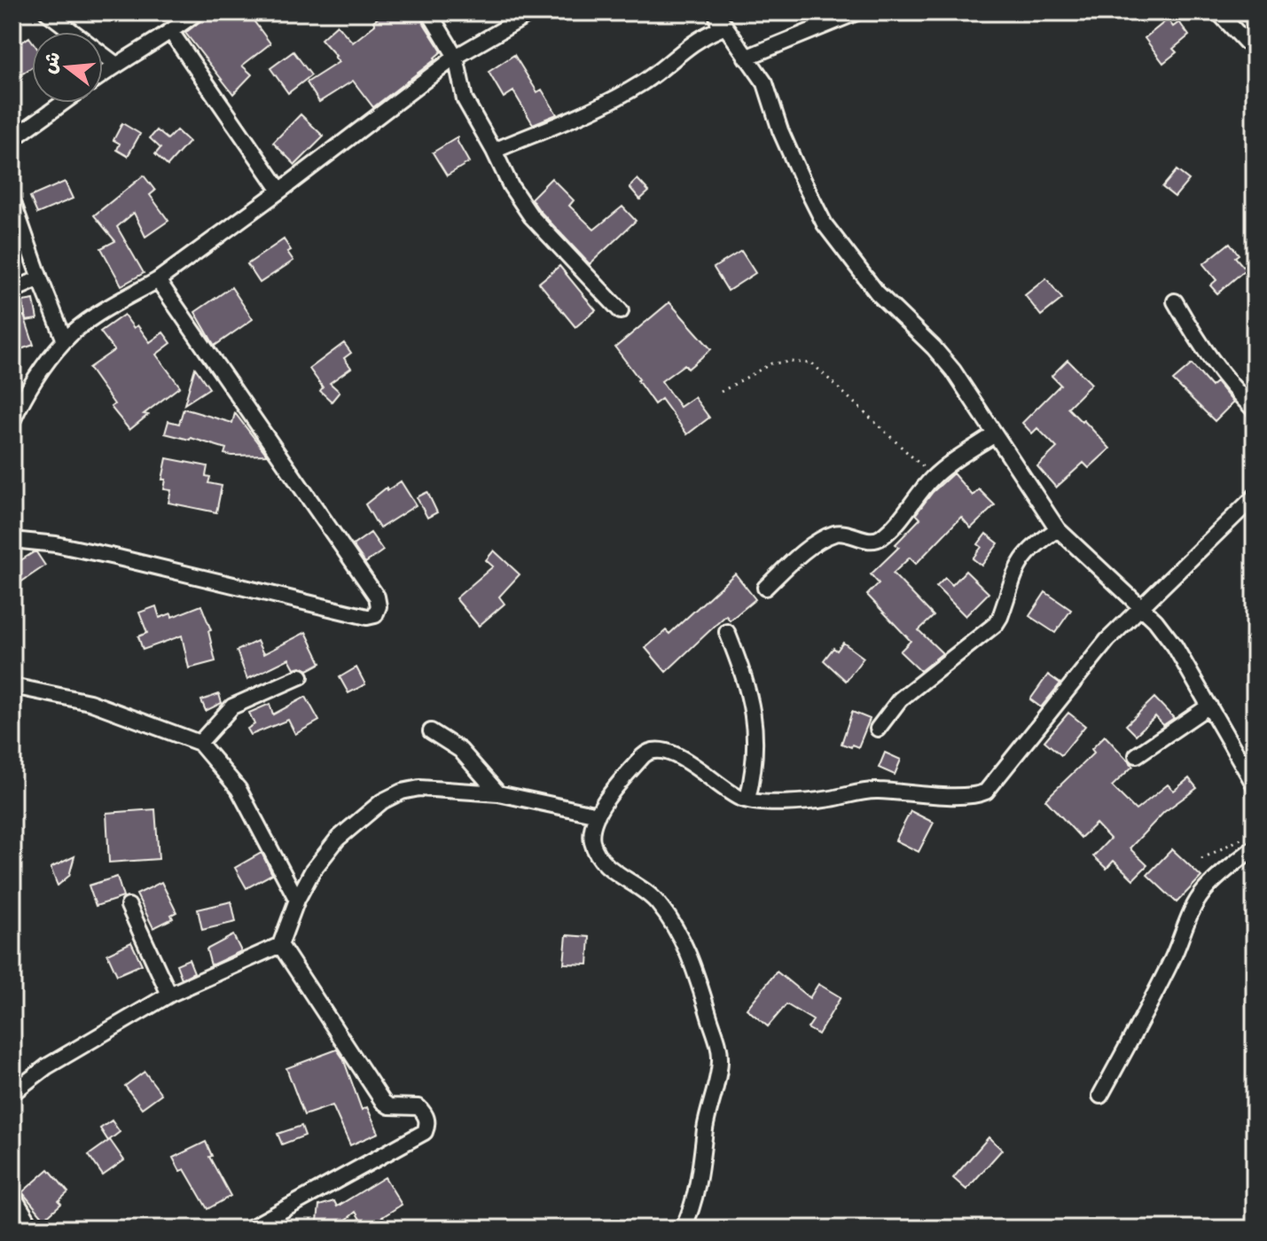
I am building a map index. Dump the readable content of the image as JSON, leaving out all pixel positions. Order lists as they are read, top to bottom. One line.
{"north":"left"}
